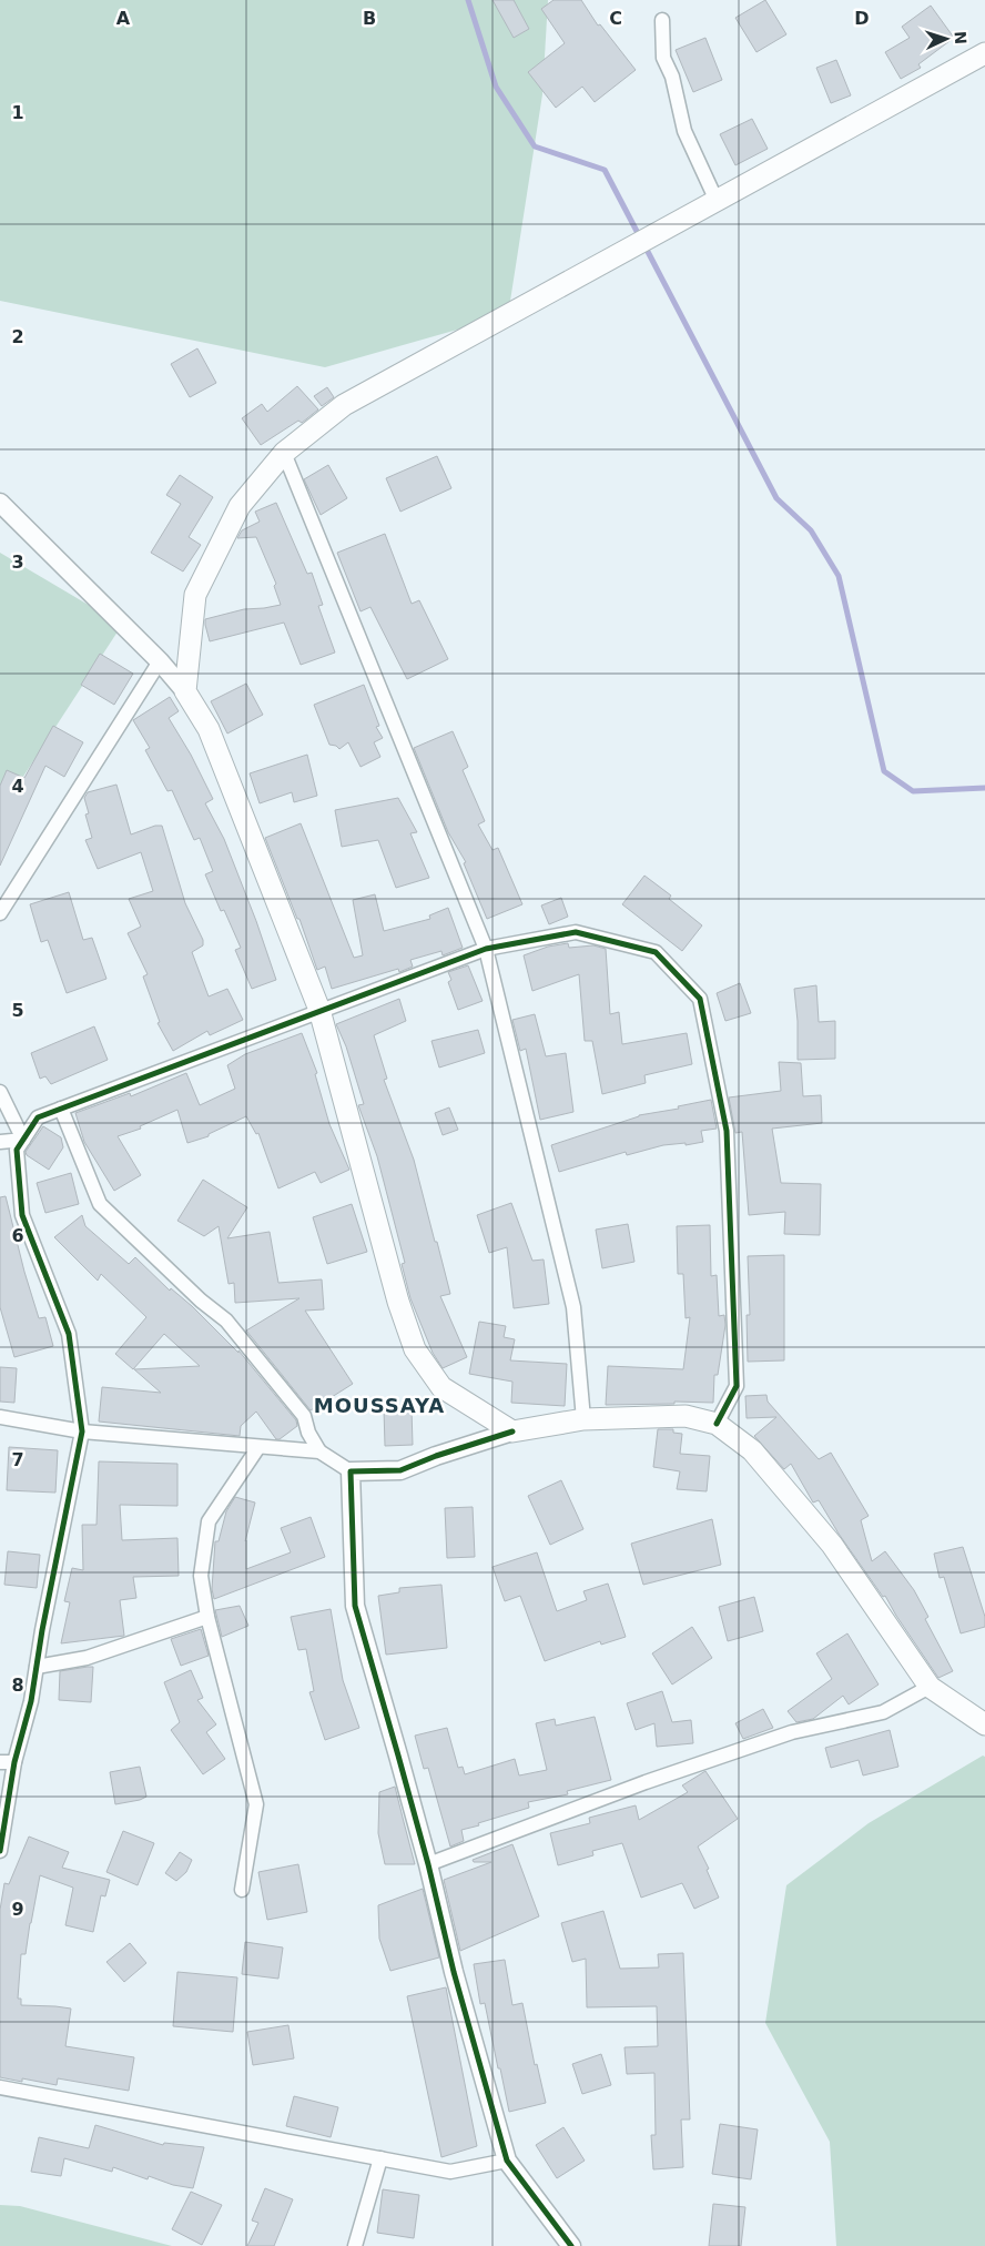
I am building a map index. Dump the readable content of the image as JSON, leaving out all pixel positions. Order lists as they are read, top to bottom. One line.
{"districts":["MOUSSAYA"],"north":"right","grid":{"columns":["A","B","C","D"],"rows":["1","2","3","4","5","6","7","8","9"]}}
